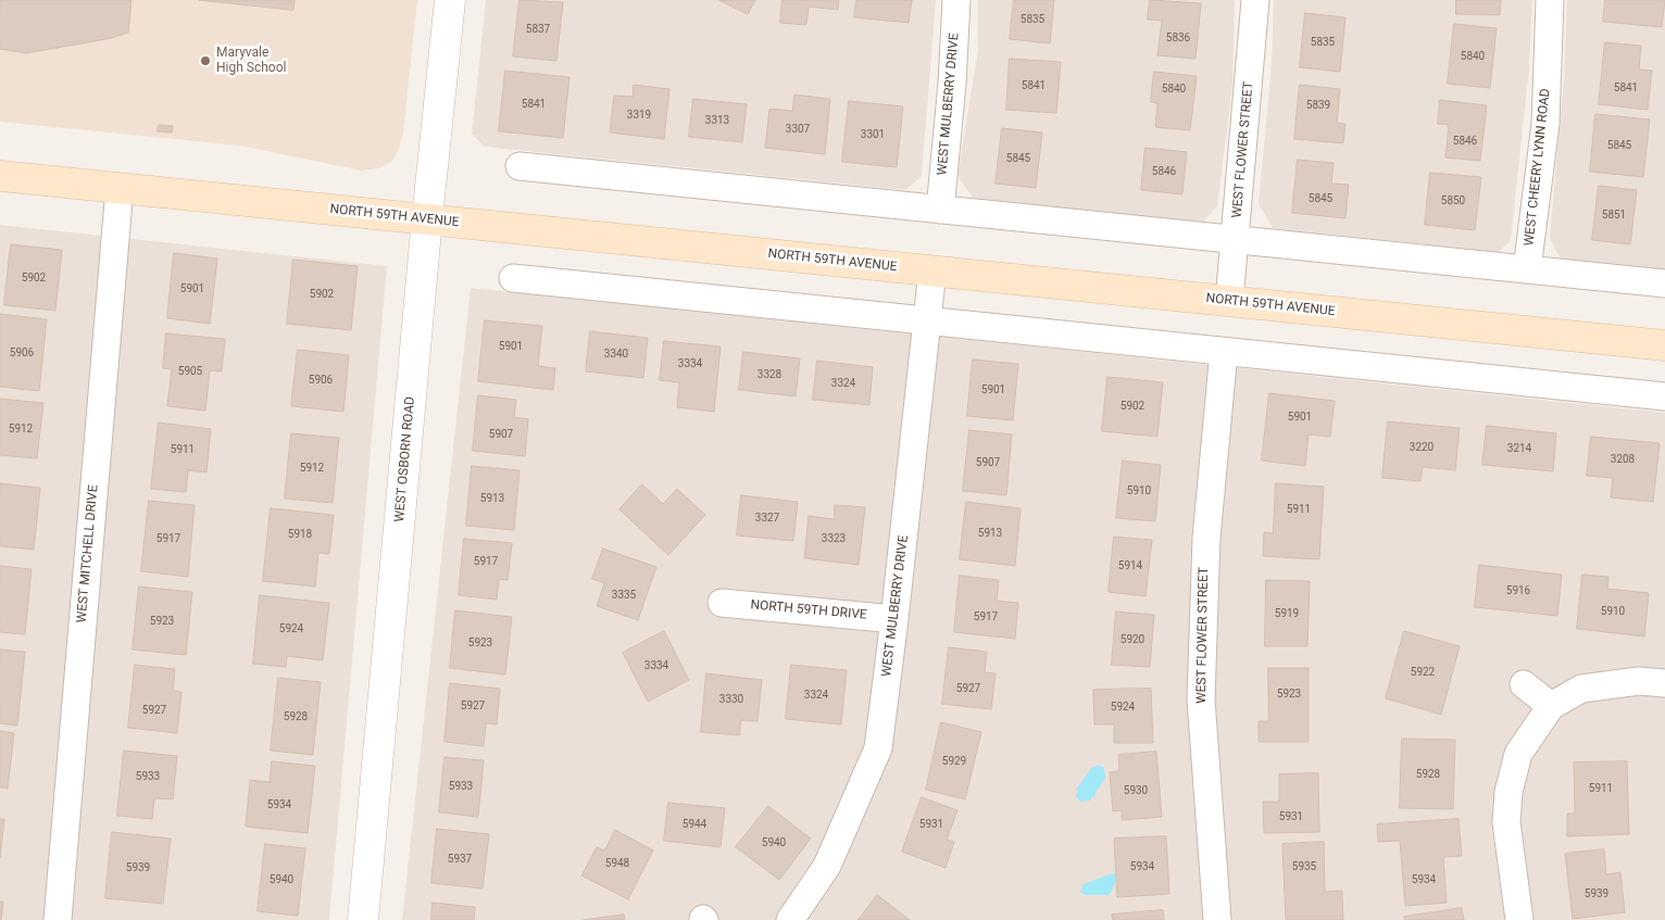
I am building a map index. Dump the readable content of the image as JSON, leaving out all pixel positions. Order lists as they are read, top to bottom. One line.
{"streets":{"main road":["NORTH 59TH AVENUE"],"street":["WEST MULBERRY DRIVE","WEST FLOWER STREET","WEST CHEERY LYNN ROAD","WEST OSBORN ROAD","WEST MITCHELL DRIVE","NORTH 59TH DRIVE"]},"crossings":[["WEST MULBERRY DRIVE","NORTH 59TH AVENUE"],["WEST MULBERRY DRIVE","NORTH 59TH DRIVE"],["WEST FLOWER STREET","NORTH 59TH AVENUE"],["NORTH 59TH AVENUE","WEST OSBORN ROAD"],["NORTH 59TH AVENUE","WEST MITCHELL DRIVE"]],"places":["Maryvale High School"],"house_numbers":["5835","5837","5836","5835","5840","5841","5841","5840","5841","5839","3319","3313","3307","3301","5846","5845","5845","5846","5845","5850","5851","5902","5901","5902","5901","5906","3340","3334","5905","3328","5906","3324","5901","5902","5901","5912","5907","3220","3214","5911","3208","5907","5912","5910","5913","5911","3327","5913","5918","5917","3323","5917","5914","5916","3335","5910","5919","5917","5923","5924","5920","5923","3334","5922","5927","5923","3324","3330","5927","5924","5927","5928","5929","5928","5933","5933","5911","5930","5934","5931","5944","5931","5940","5937","5948","5934","5935","5939","5940","5934","5939"]}
